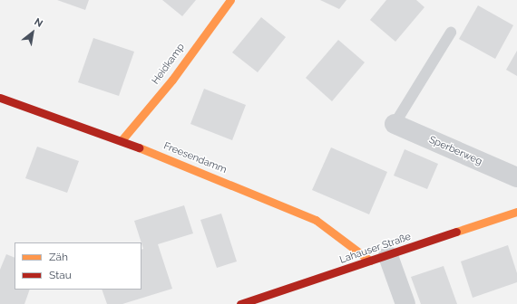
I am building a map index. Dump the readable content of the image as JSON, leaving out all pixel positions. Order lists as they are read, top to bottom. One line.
{"streets":{"street":["Heidkamp","Sperberweg","Freesendamm","Lahauser Straße"]},"crossings":[["Heidkamp","Freesendamm"],["Freesendamm","Lahauser Straße"]],"legend":["Zäh","Stau"],"north":"top right"}
